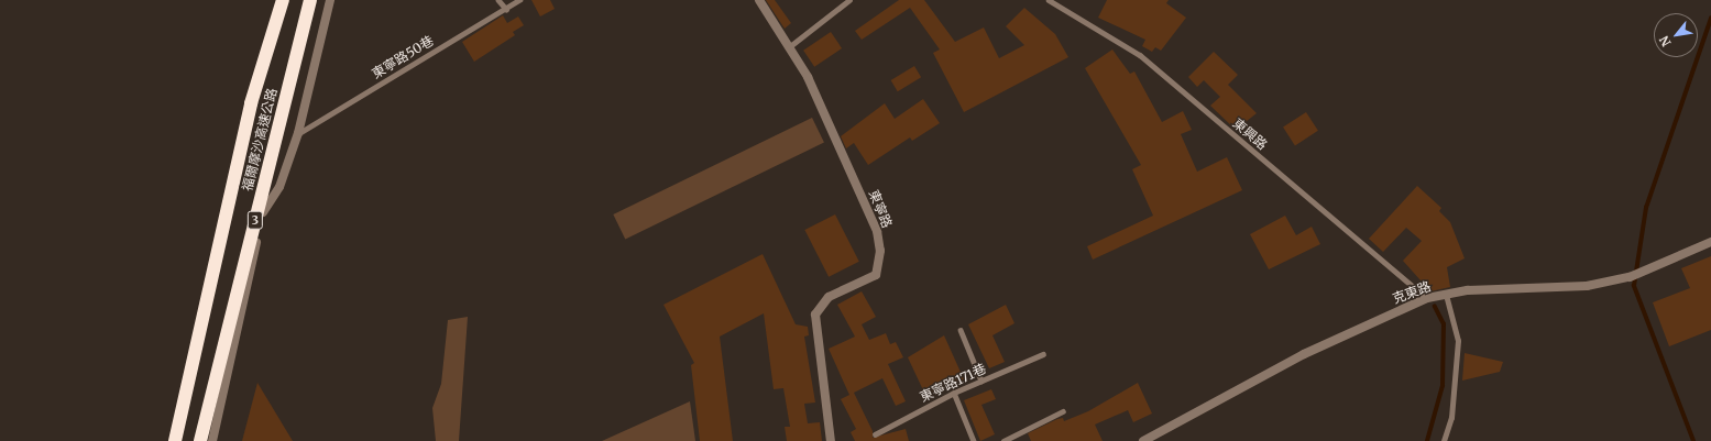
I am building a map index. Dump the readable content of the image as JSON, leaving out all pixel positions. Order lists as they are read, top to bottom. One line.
{"streets":{"highway":["福爾摩沙高速公路","3"],"street":["東寧路","克東路"],"lane":["東寧路50巷","東興路","東寧路171巷"]},"crossings":[["東興路","克東路"]],"north":"bottom left"}
